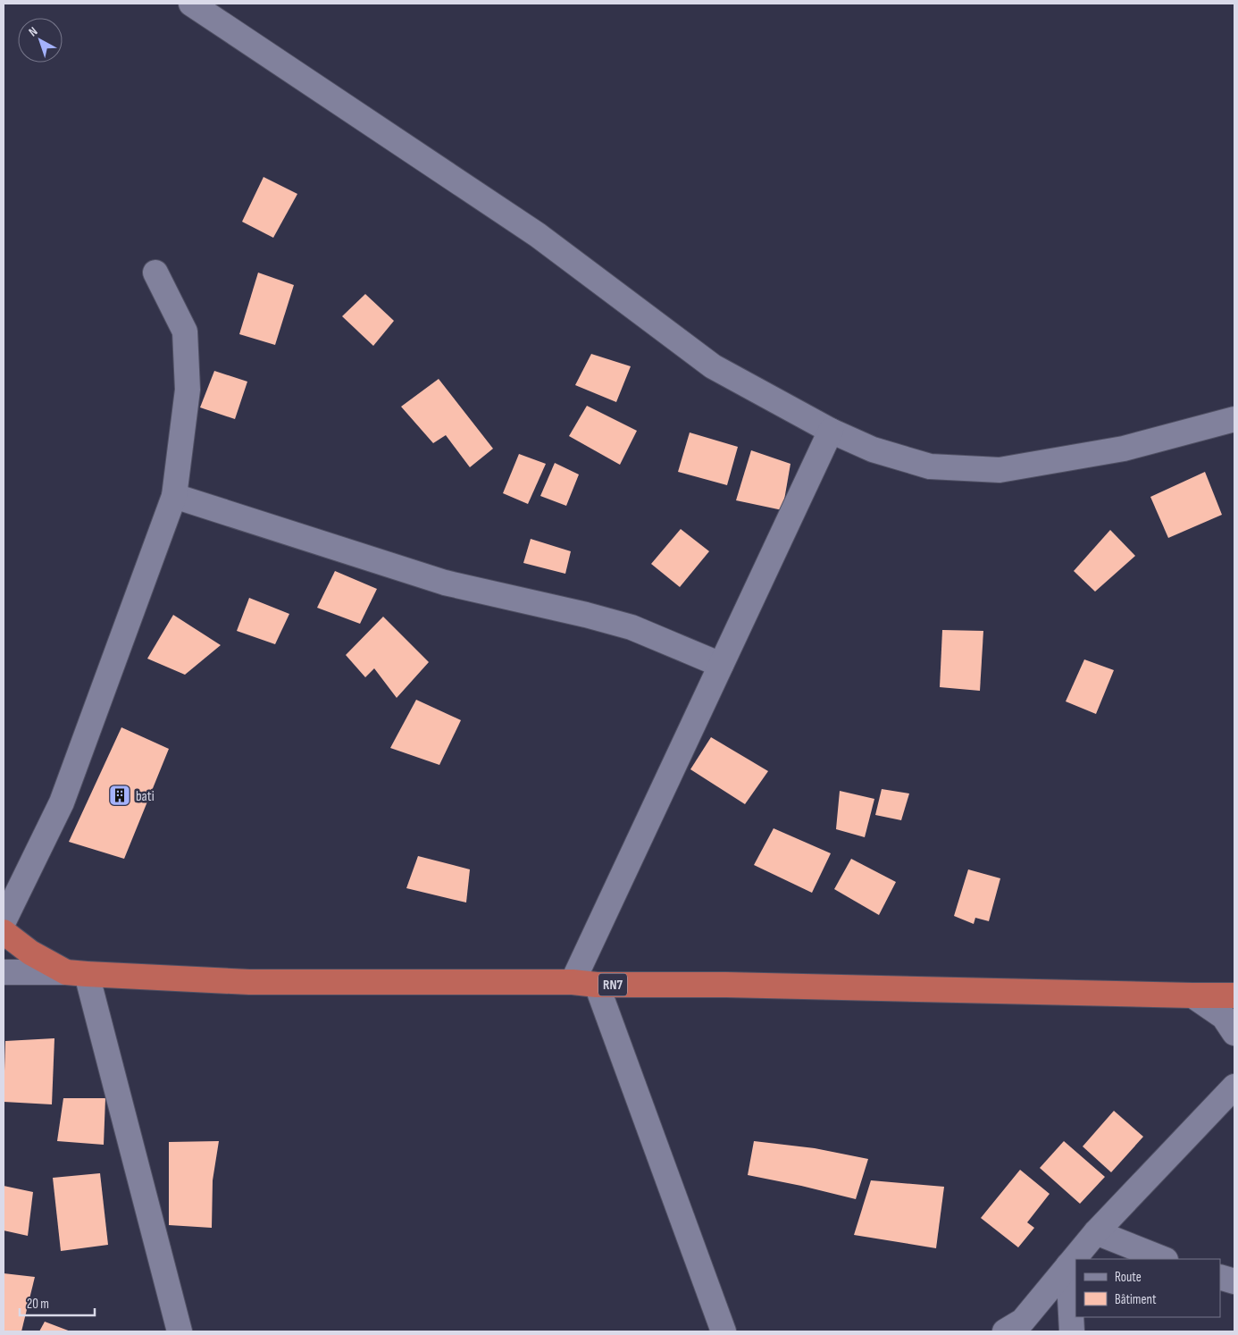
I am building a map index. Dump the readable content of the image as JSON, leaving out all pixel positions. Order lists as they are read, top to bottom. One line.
{"streets":{"highway":["RN7"]},"places":{"building":["bati"]},"legend":["Route","Bâtiment"],"scale_bar":"20 m","north":"top left"}
